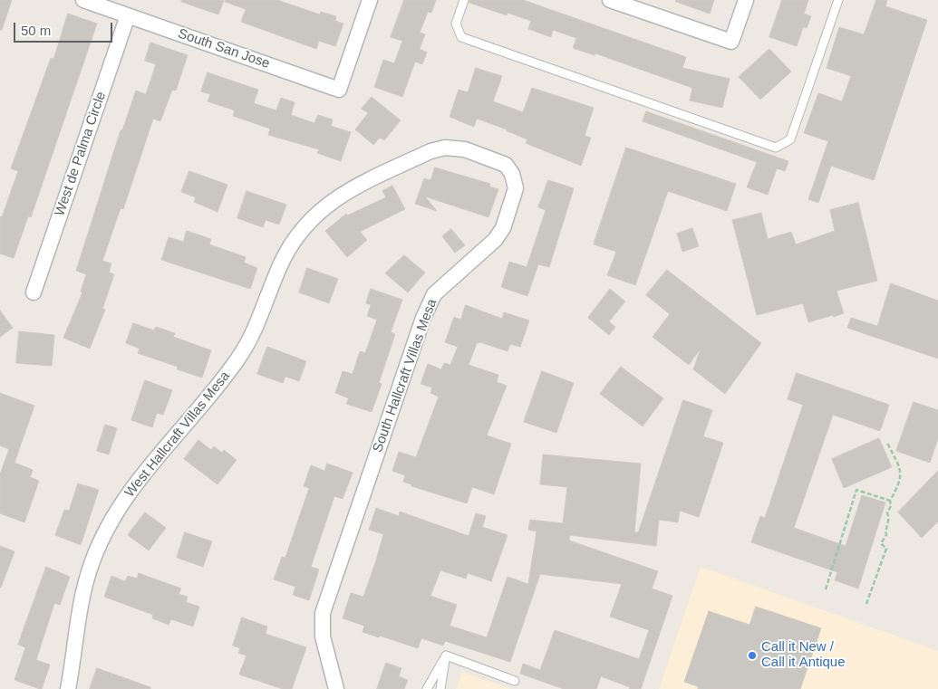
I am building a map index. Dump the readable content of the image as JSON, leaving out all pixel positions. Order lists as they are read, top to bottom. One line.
{"streets":{"street":["South San Jose","West de Palma Circle","South Hallcraft Villas Mesa","West Hallcraft Villas Mesa"]},"crossings":[["South San Jose","West de Palma Circle"],["South Hallcraft Villas Mesa","West Hallcraft Villas Mesa"]],"places":["Call it New / Call it Antique"],"scale_bar":"50 m"}
